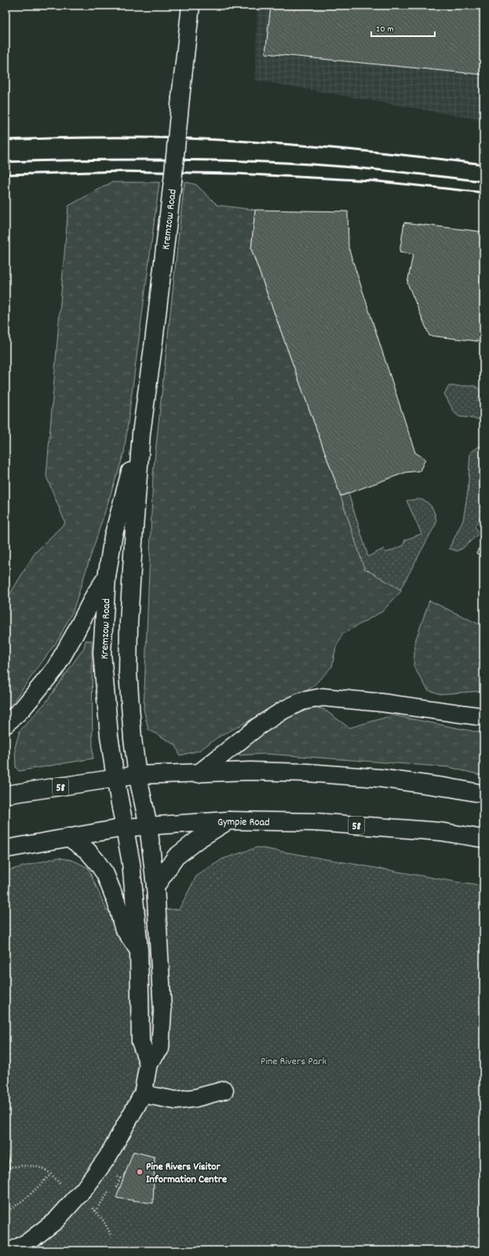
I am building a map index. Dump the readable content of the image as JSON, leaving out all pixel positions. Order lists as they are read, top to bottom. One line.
{"streets":{"main road":["Kremzow Road","58","Gympie Road"]},"crossings":[["Kremzow Road","58"],["Kremzow Road","Gympie Road"]],"parks":["Pine Rivers Park"],"places":["Pine Rivers Visitor Information Centre"],"scale_bar":"20 m"}
